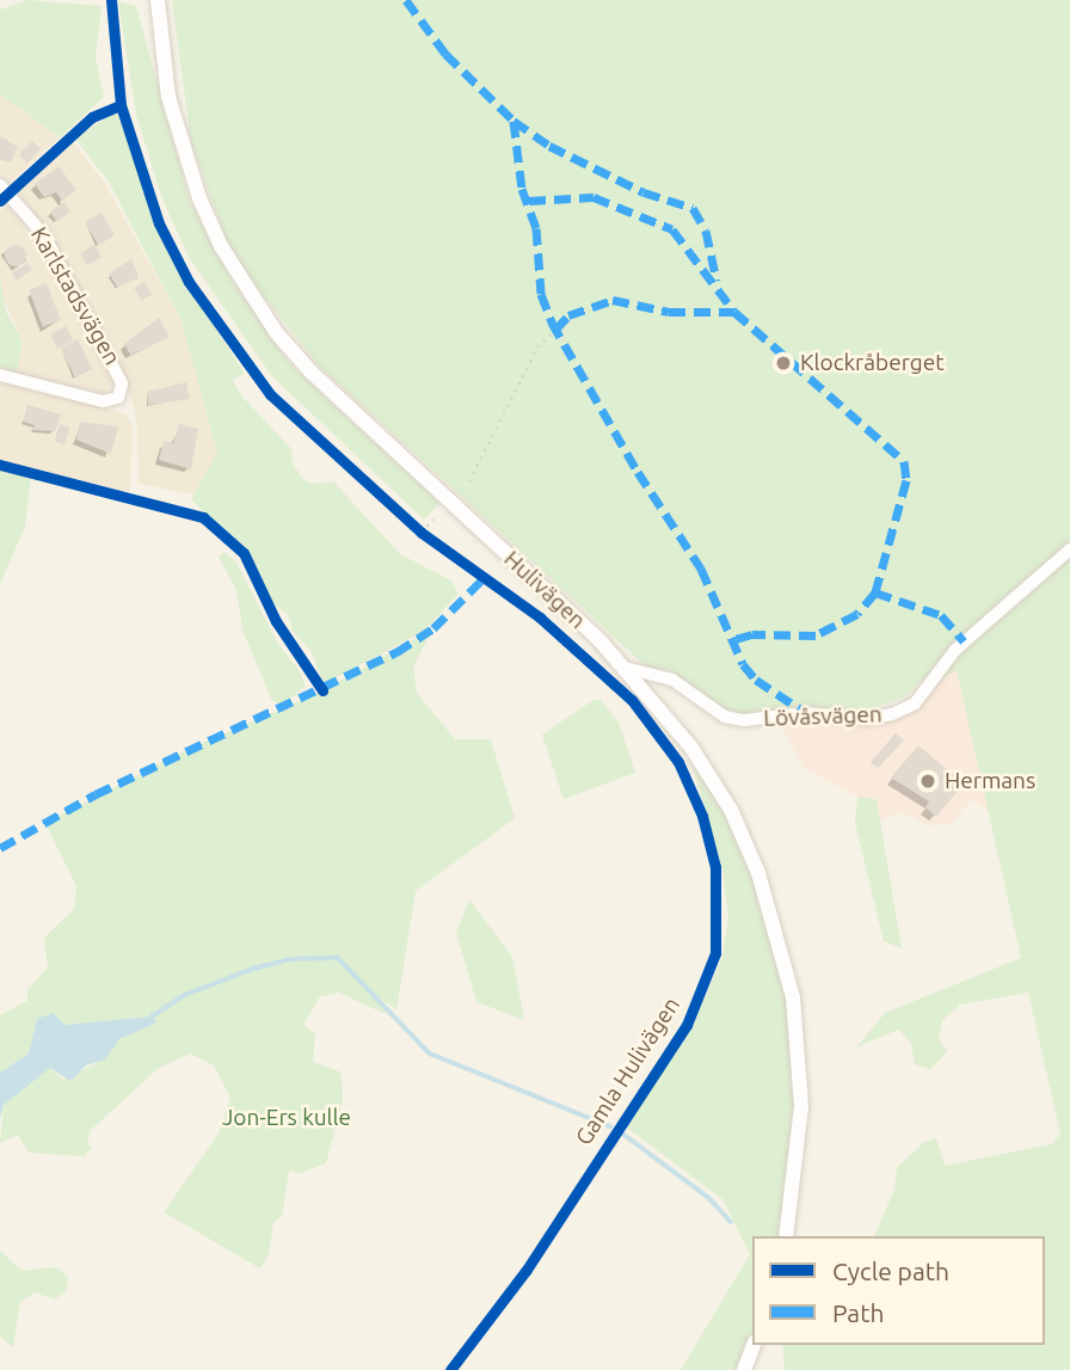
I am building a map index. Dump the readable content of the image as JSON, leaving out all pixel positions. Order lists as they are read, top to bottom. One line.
{"streets":{"main road":["Hulivägen"],"street":["Karlstadsvägen","Lövåsvägen"],"cycle path":["Gamla Hulivägen"]},"crossings":[["Hulivägen","Lövåsvägen"]],"parks":["Jon-Ers kulle"],"places":["Klockråberget","Hermans"],"legend":["Cycle path","Path"]}
